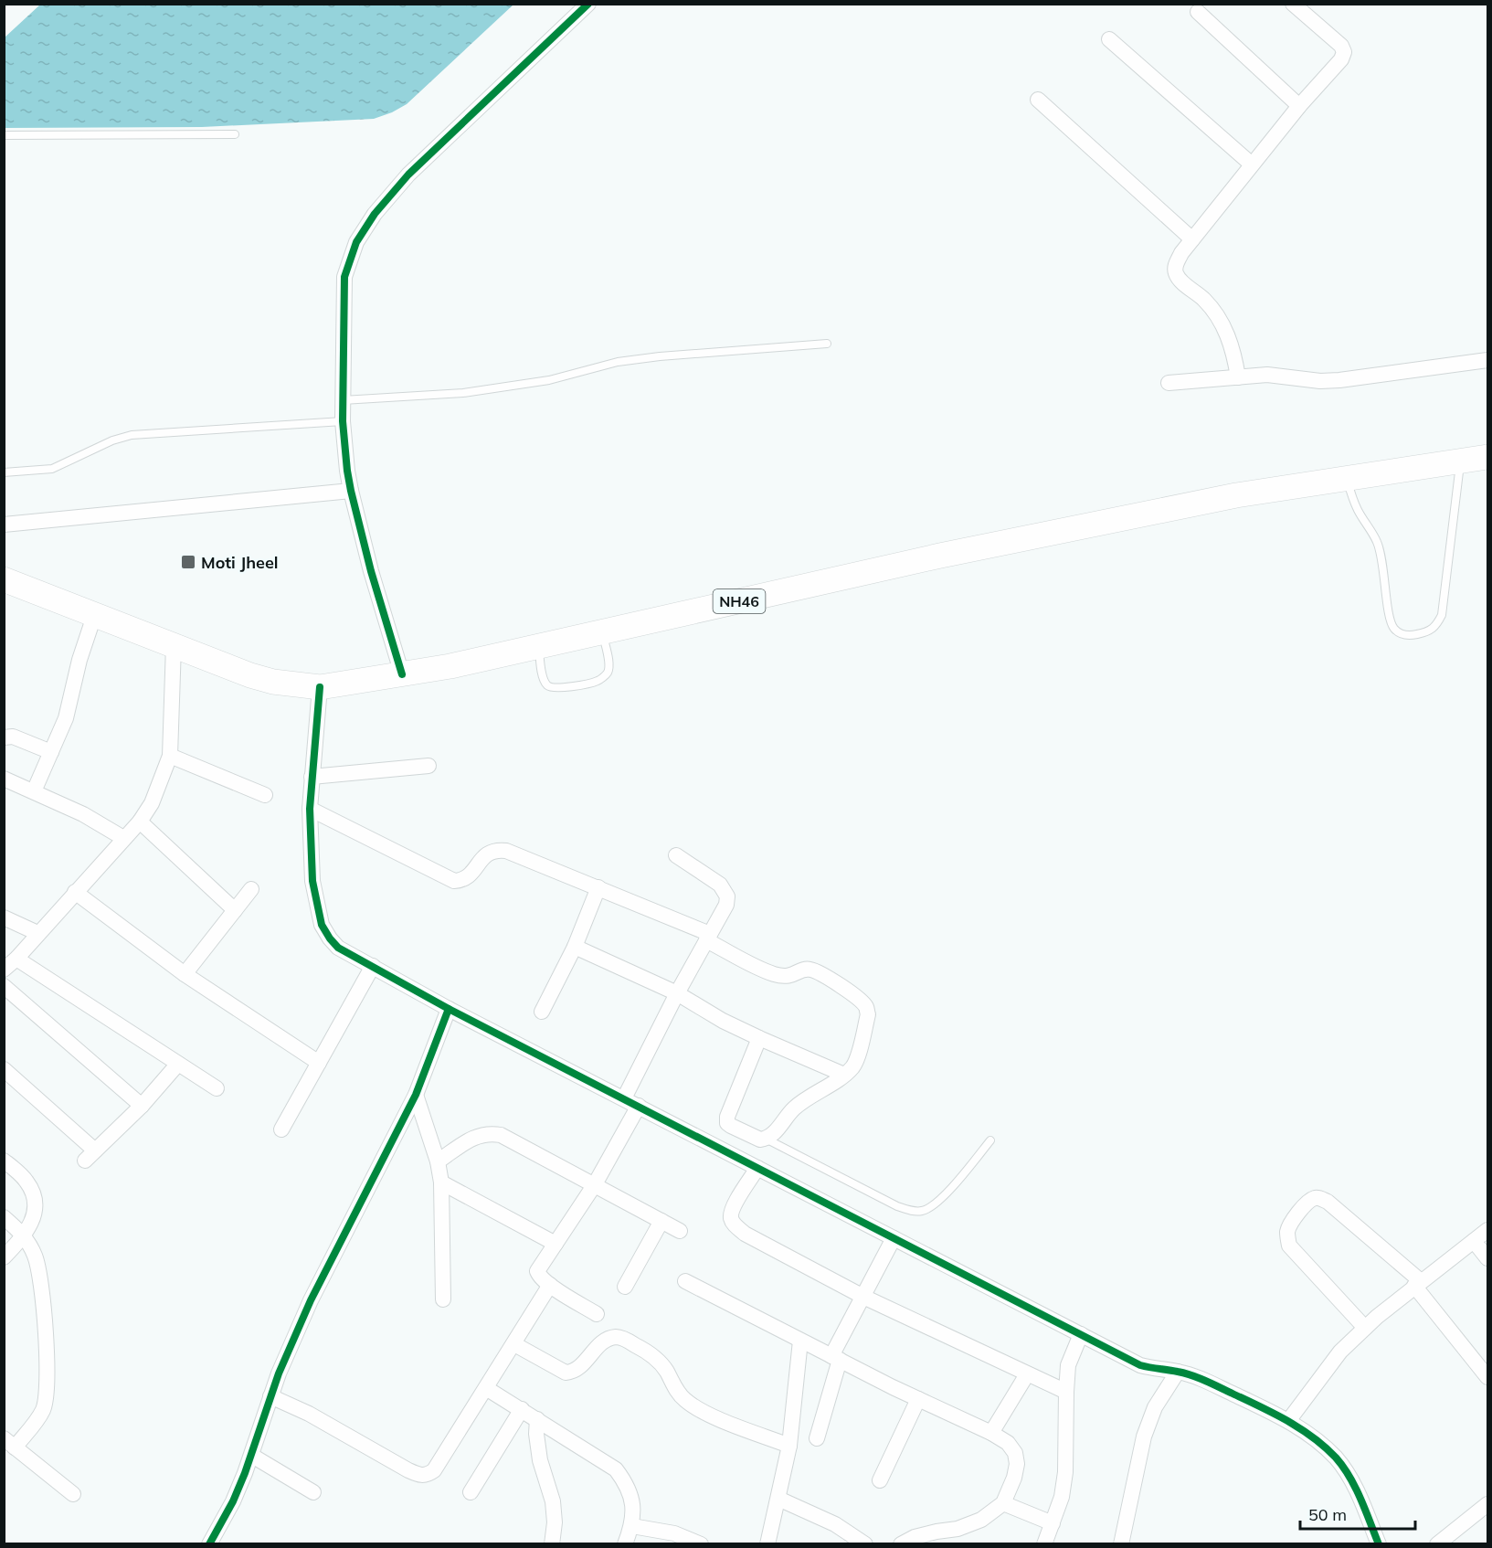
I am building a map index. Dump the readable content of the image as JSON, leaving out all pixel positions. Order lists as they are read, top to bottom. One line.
{"streets":{"highway":["NH46"]},"places":{"transit":["Moti Jheel"]},"scale_bar":"50 m"}
